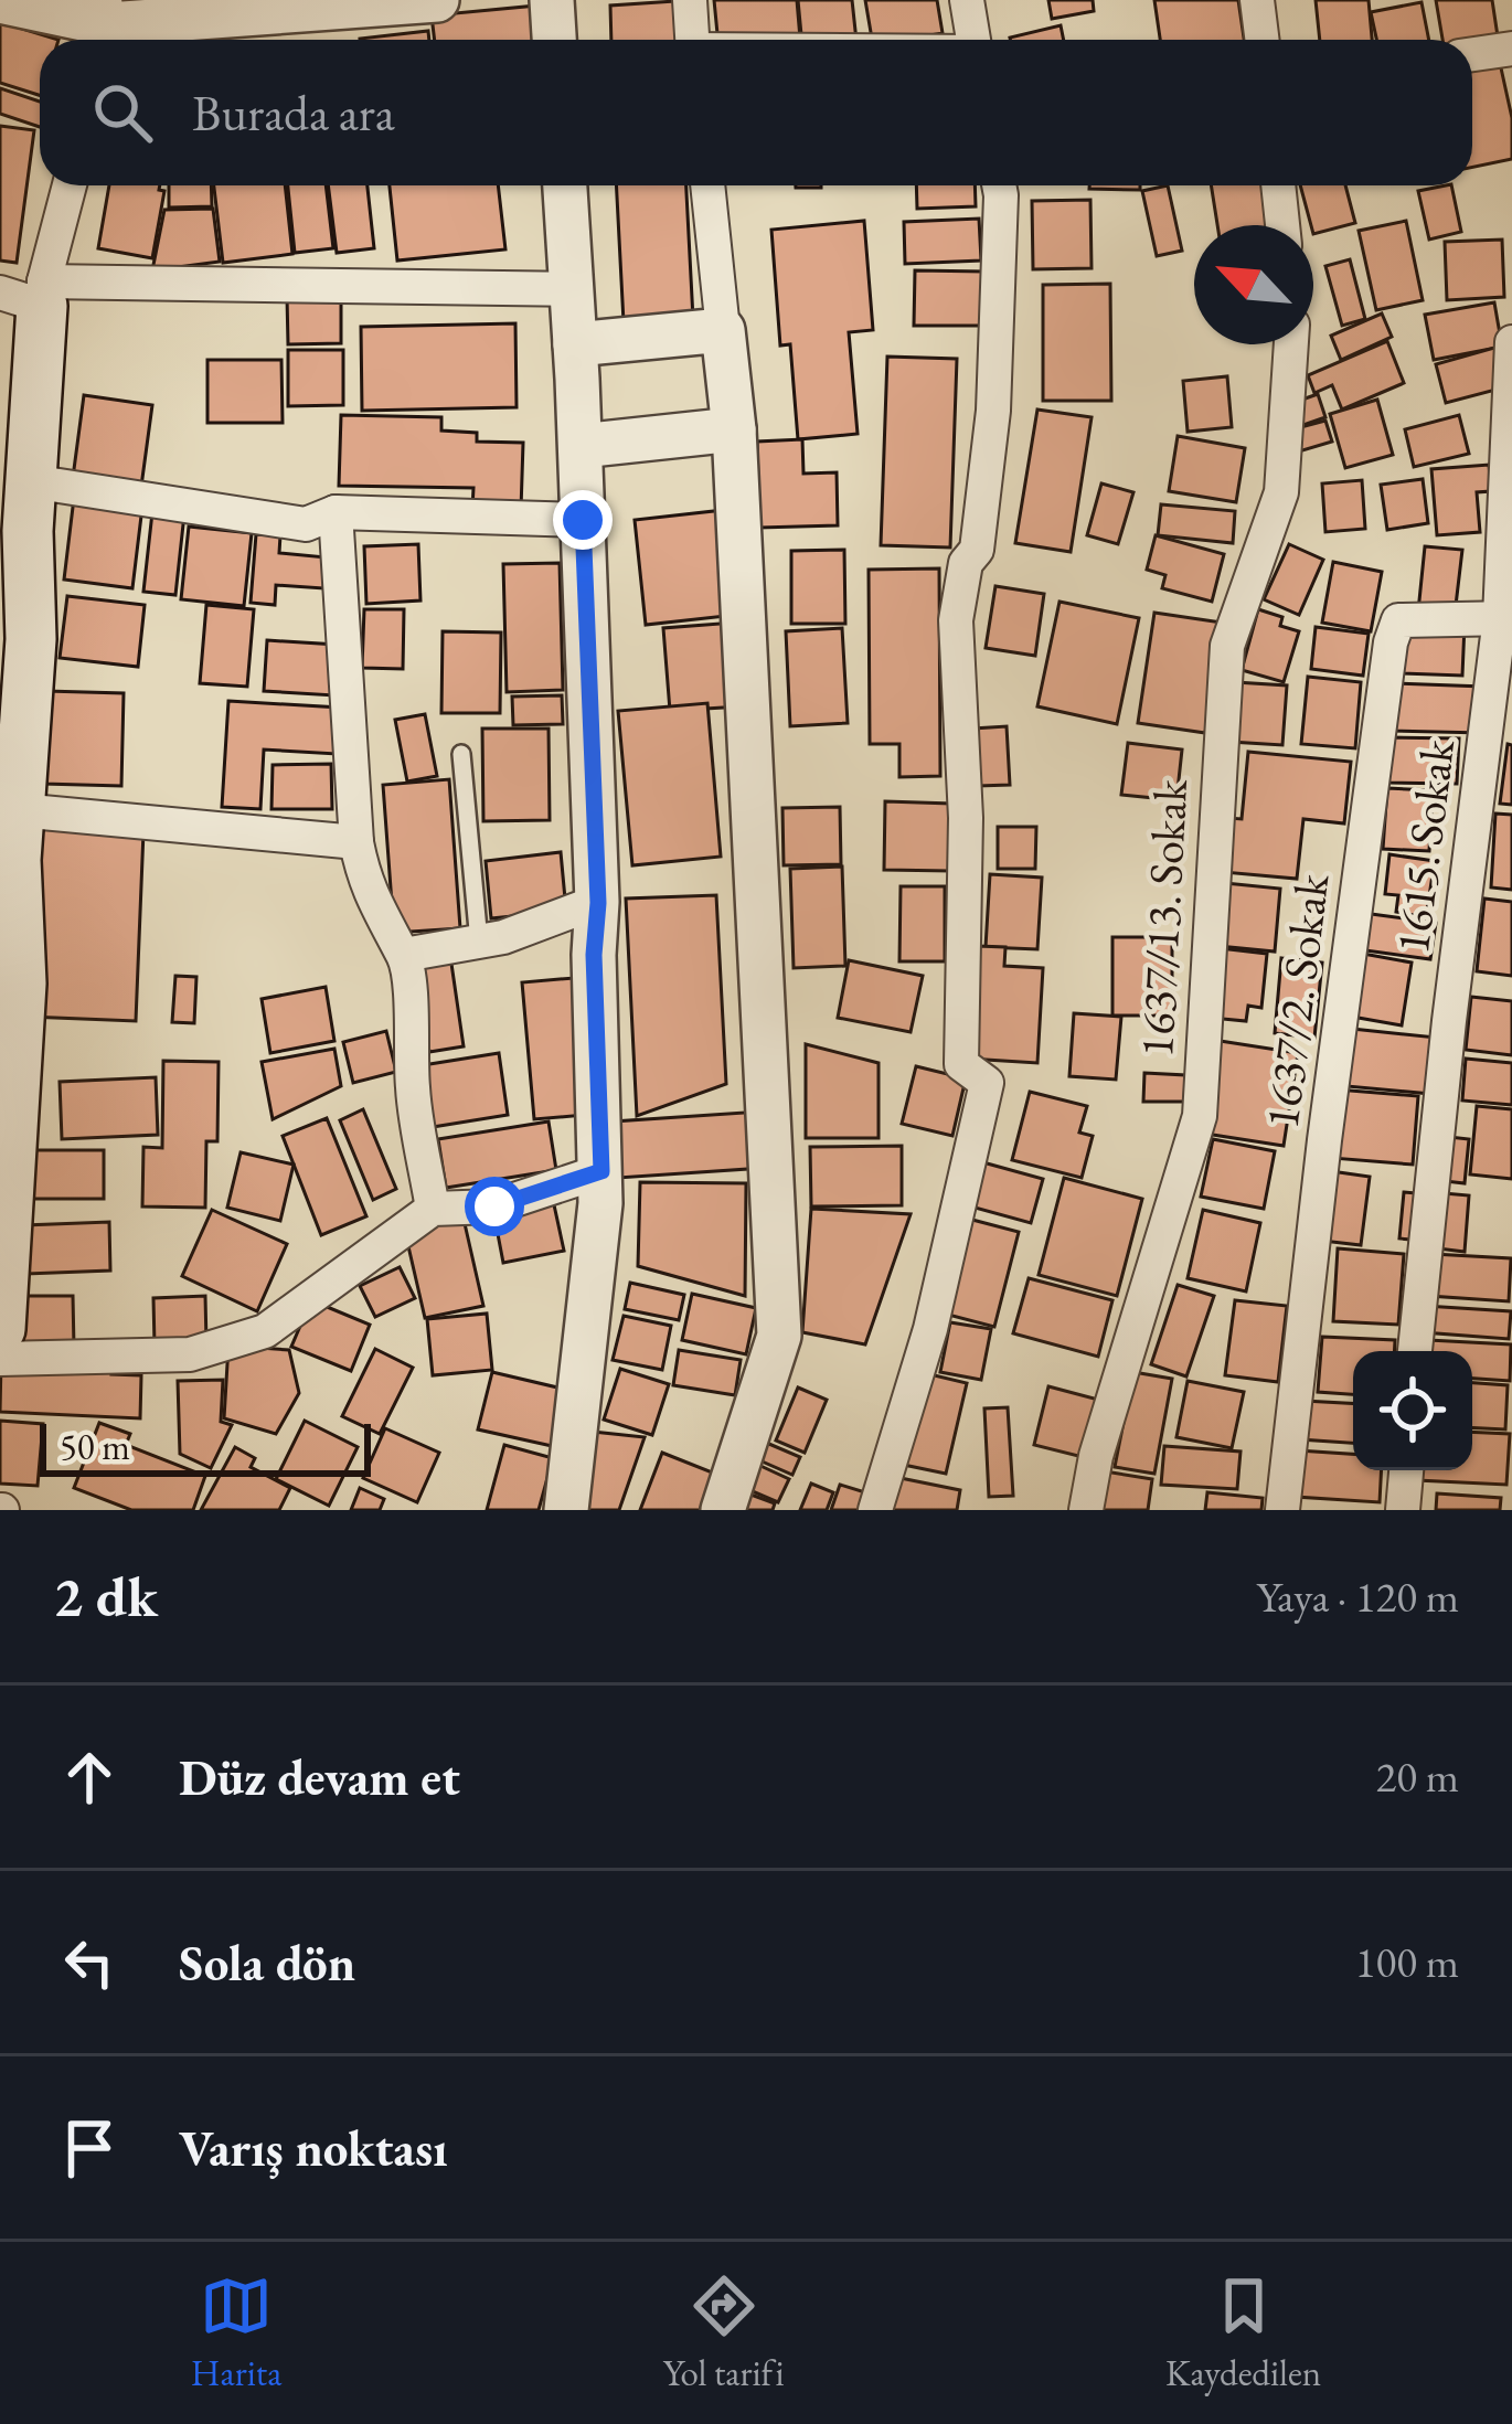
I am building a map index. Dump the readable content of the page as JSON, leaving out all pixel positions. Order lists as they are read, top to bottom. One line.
{"streets":{"street":["1615. Sokak","1637/13. Sokak","1637/2. Sokak"]},"crossings":[["1615. Sokak","1637/2. Sokak"]],"scale_bar":"50 m","north":"top left","page":{"search":"Burada ara","scale":"50 m","heading":["2 dk","Yaya · 120 m"],"list":[["Düz devam et","20 m"],["Sola dön","100 m"],"Varış noktası"],"nav":["Harita","Yol tarifi","Kaydedilen"]}}
